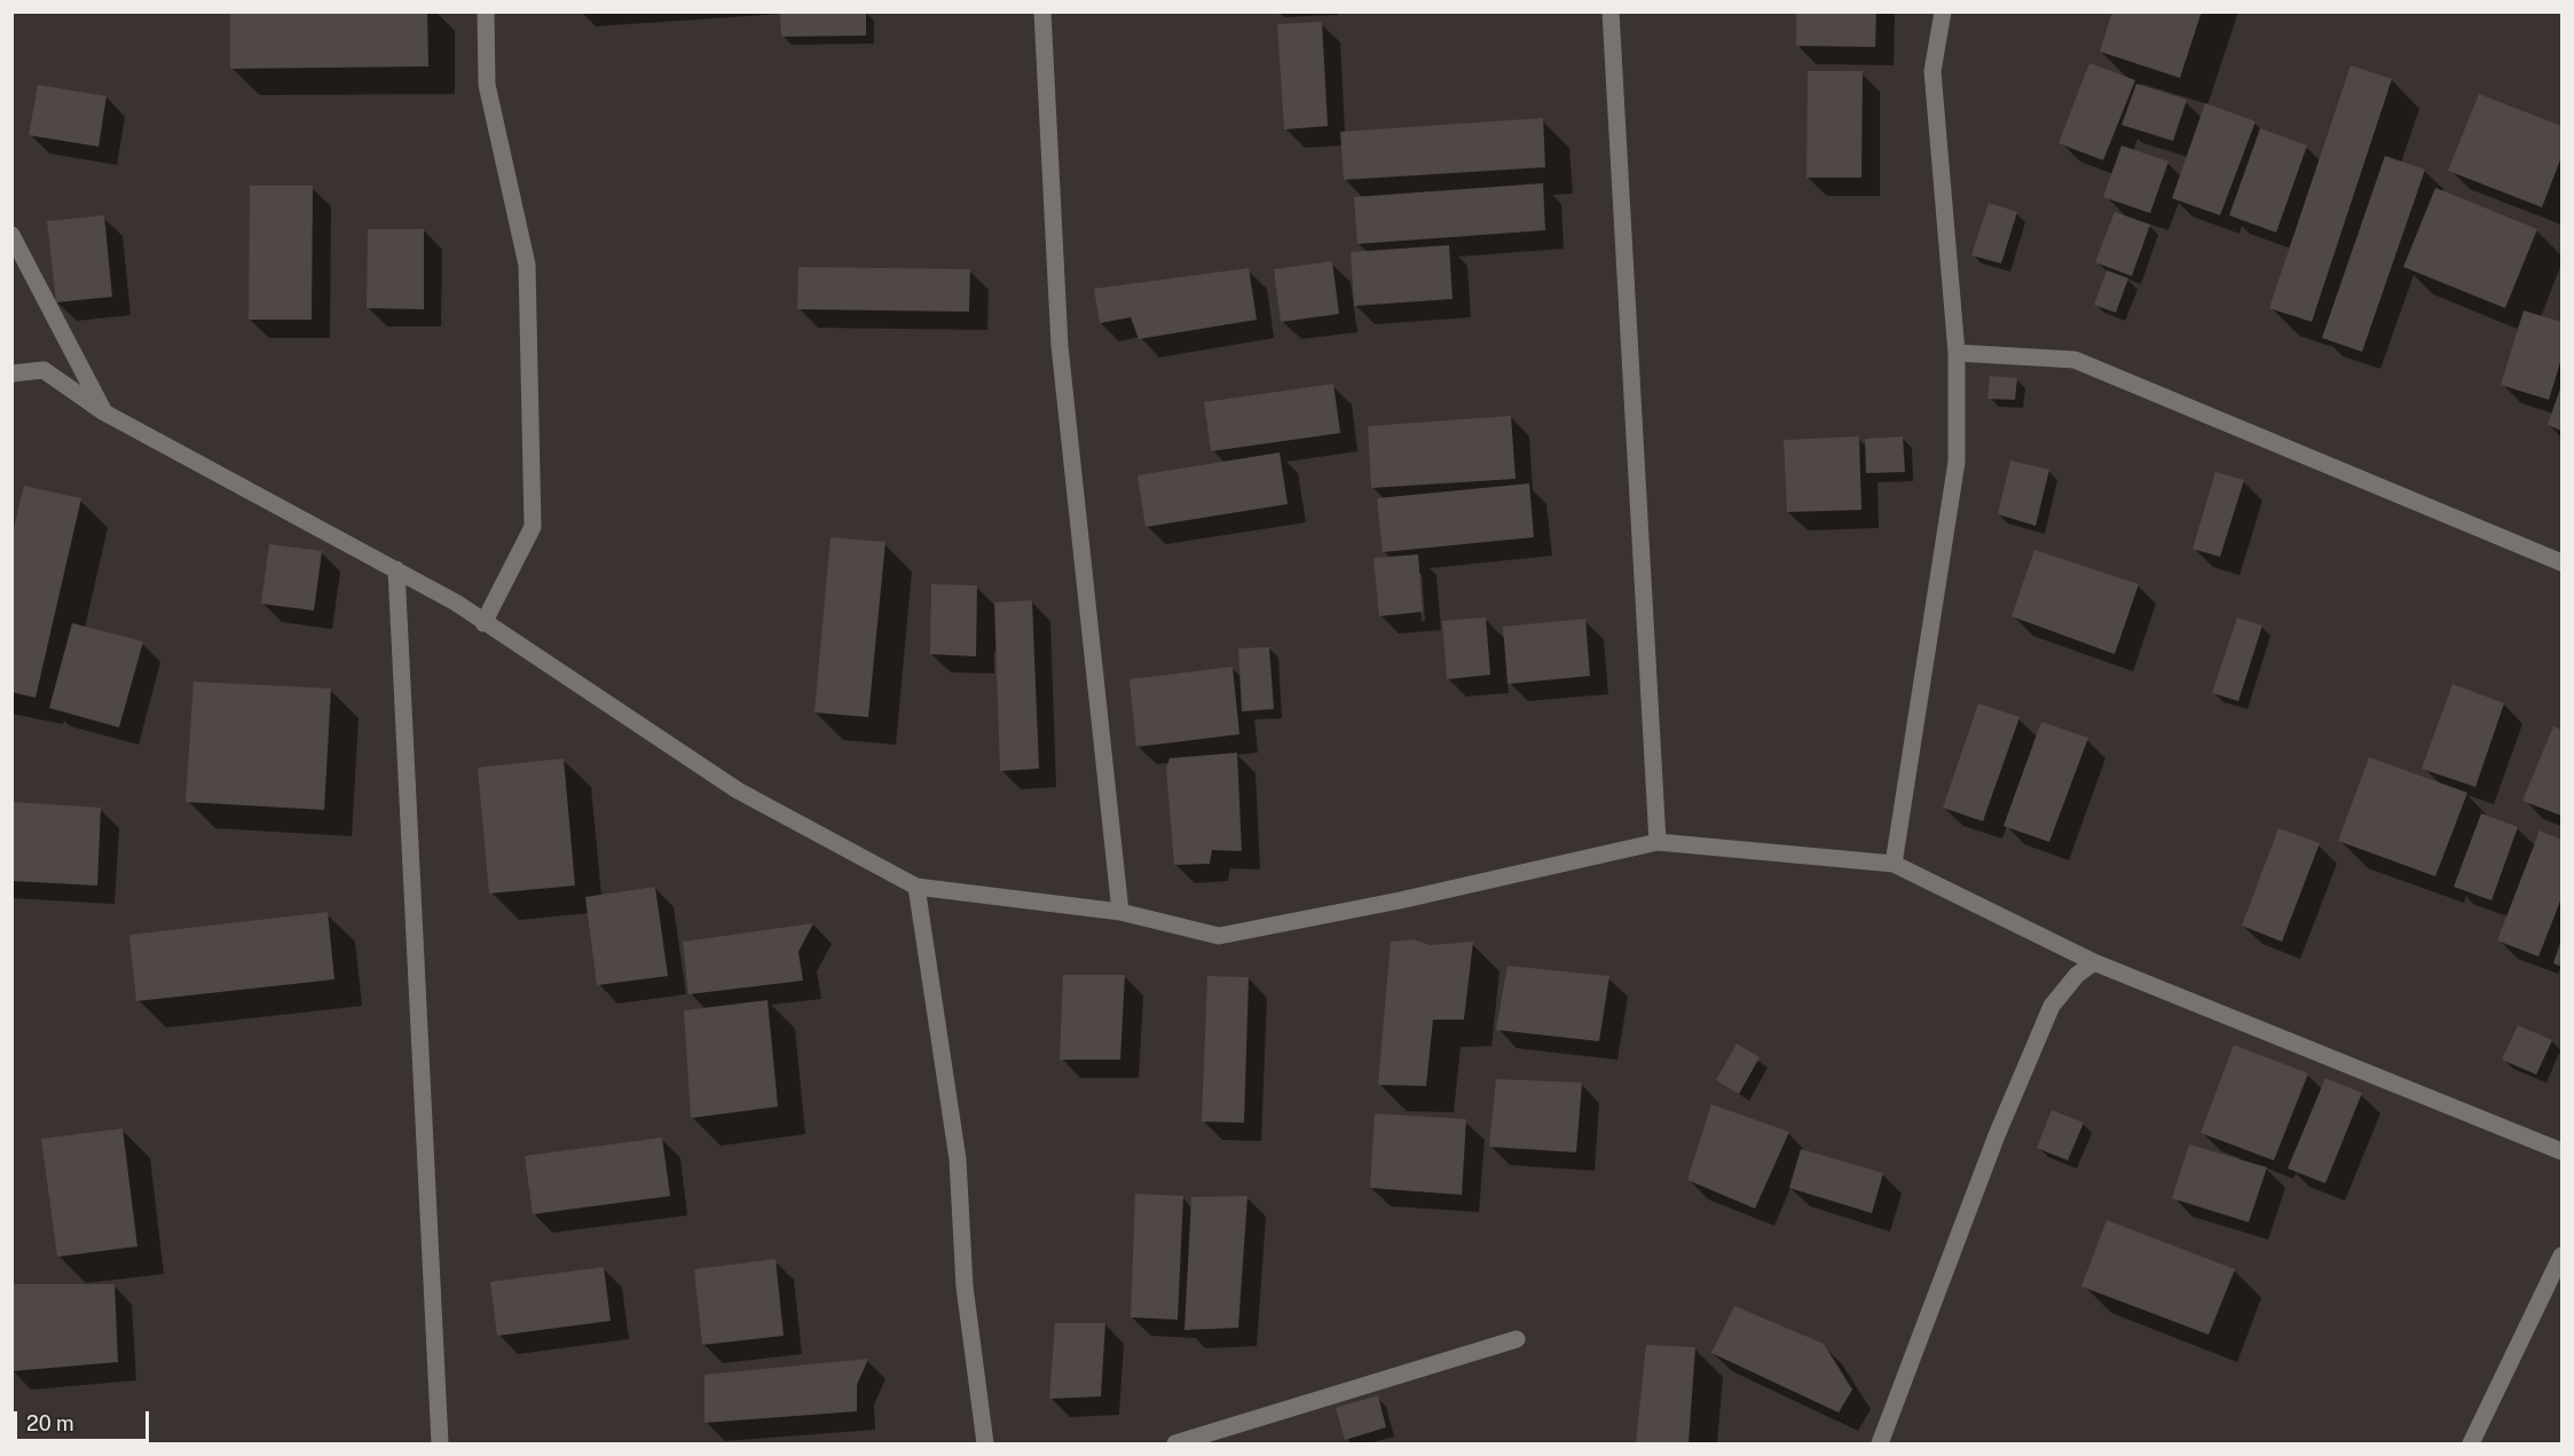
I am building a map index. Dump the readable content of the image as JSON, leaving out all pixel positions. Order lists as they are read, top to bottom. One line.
{"scale_bar":"20 m"}
